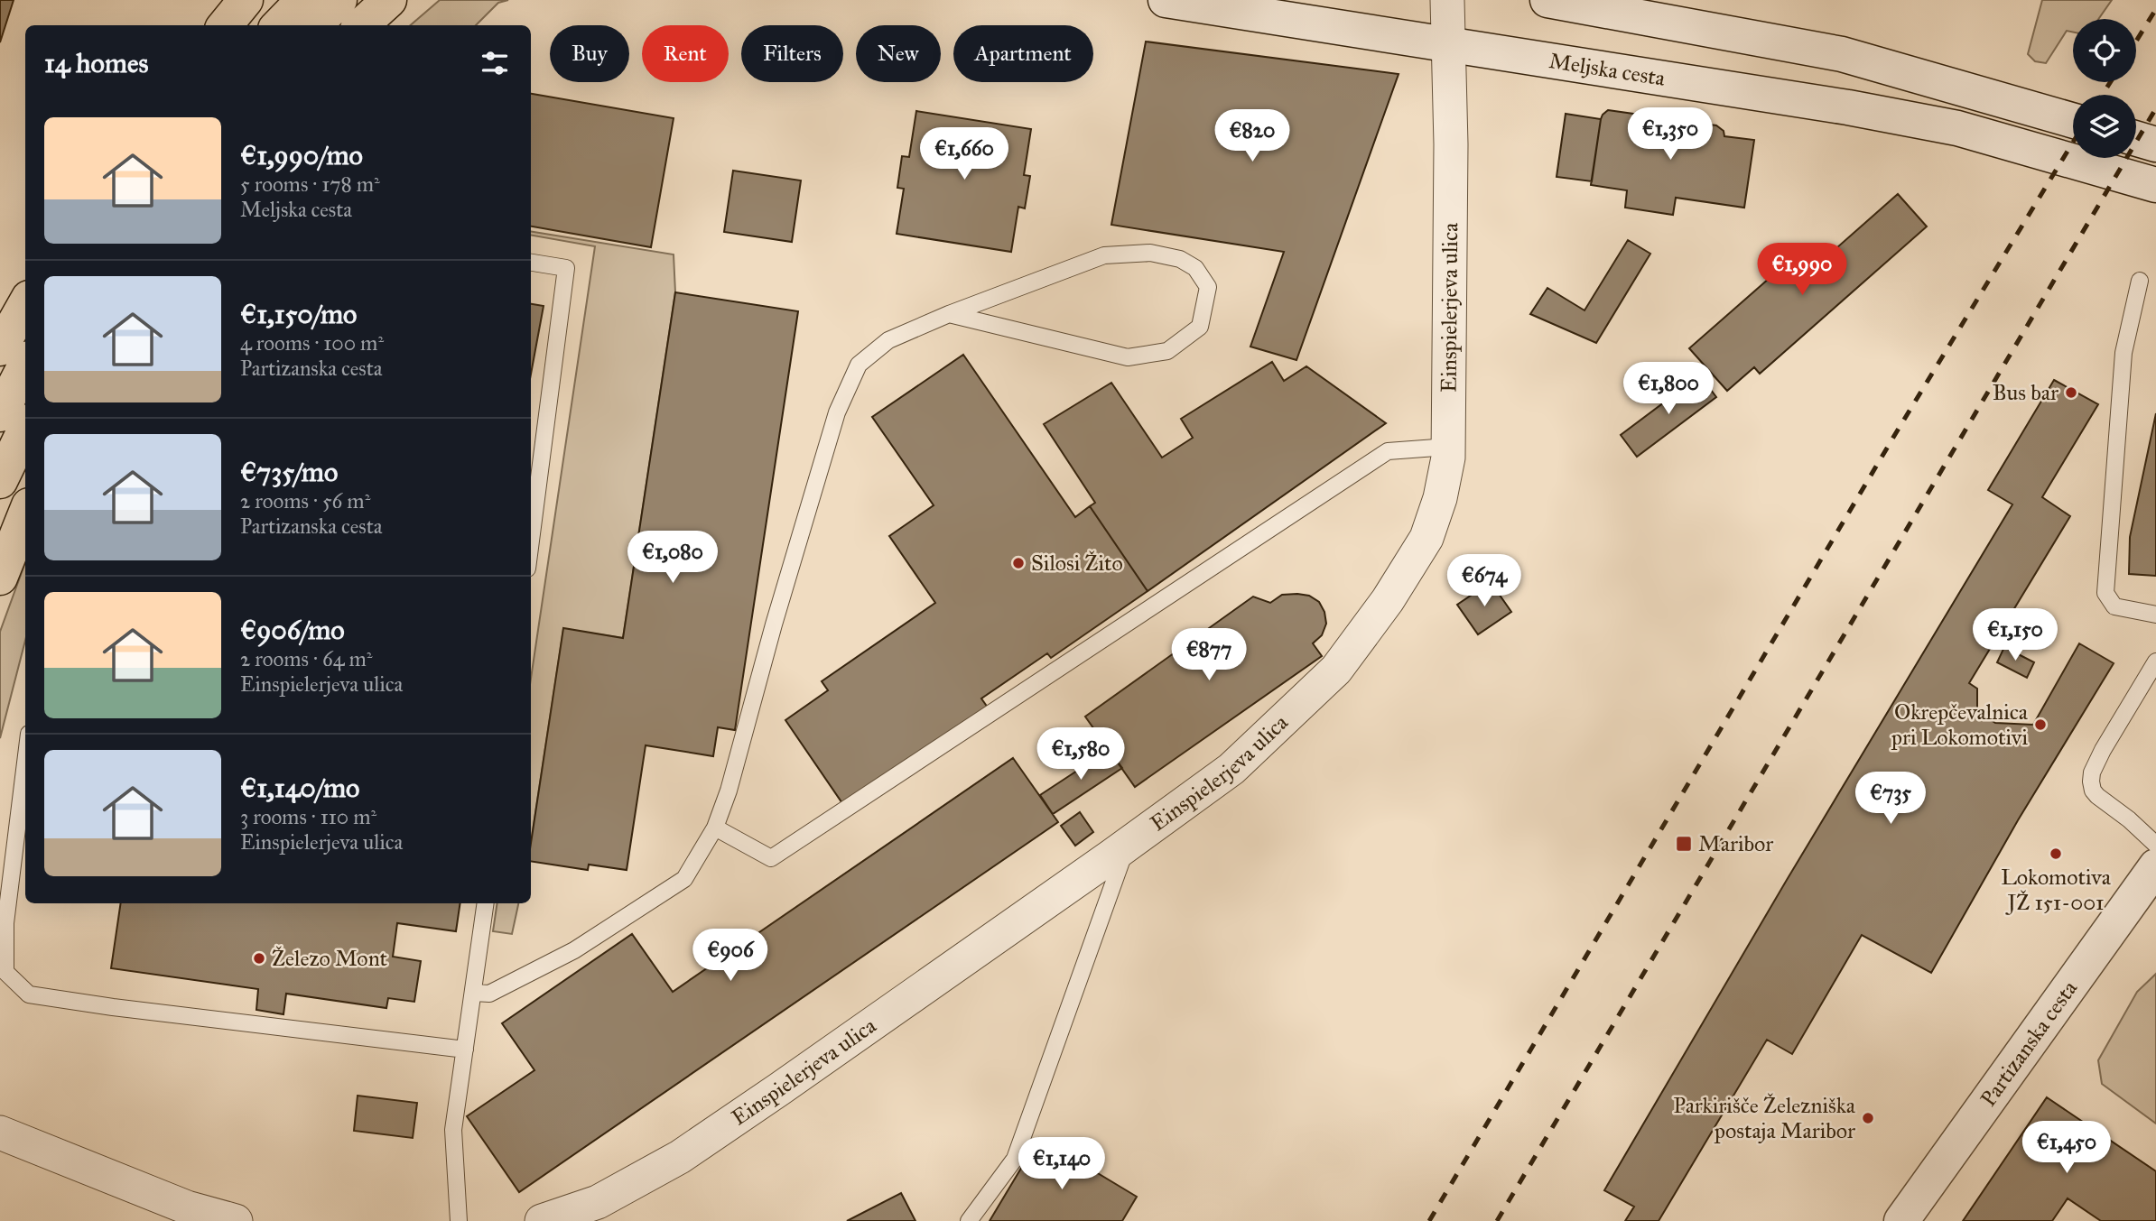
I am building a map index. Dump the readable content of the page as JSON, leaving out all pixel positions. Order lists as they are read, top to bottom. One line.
{"streets":{"main road":["Meljska cesta","Partizanska cesta"],"street":["Einspielerjeva ulica"]},"crossings":[["Meljska cesta","Einspielerjeva ulica"]],"places":{"other":["Bus bar","Silosi Žito","Okrepčevalnica pri Lokomotivi","Lokomotiva JŽ 151-001","Železo Mont","Parkirišče Železniška postaja Maribor"],"transit":["Maribor"]},"page":{"chip":["Buy","Rent","Filters","New","Apartment"],"heading":"14 homes","list":[{"name":"€1,990/mo","note":"5 rooms · 178 m² · Meljska cesta"},{"name":"€1,150/mo","note":"4 rooms · 100 m² · Partizanska cesta"},{"name":"€735/mo","note":"2 rooms · 56 m² · Partizanska cesta"},{"name":"€906/mo","note":"2 rooms · 64 m² · Einspielerjeva ulica"},{"name":"€1,140/mo","note":"3 rooms · 110 m² · Einspielerjeva ulica"}],"price":["€1,350","€820","€1,660","€1,990","€1,800","€1,080","€674","€1,150","€877","€1,580","€735","€906","€1,450","€1,140"]}}
